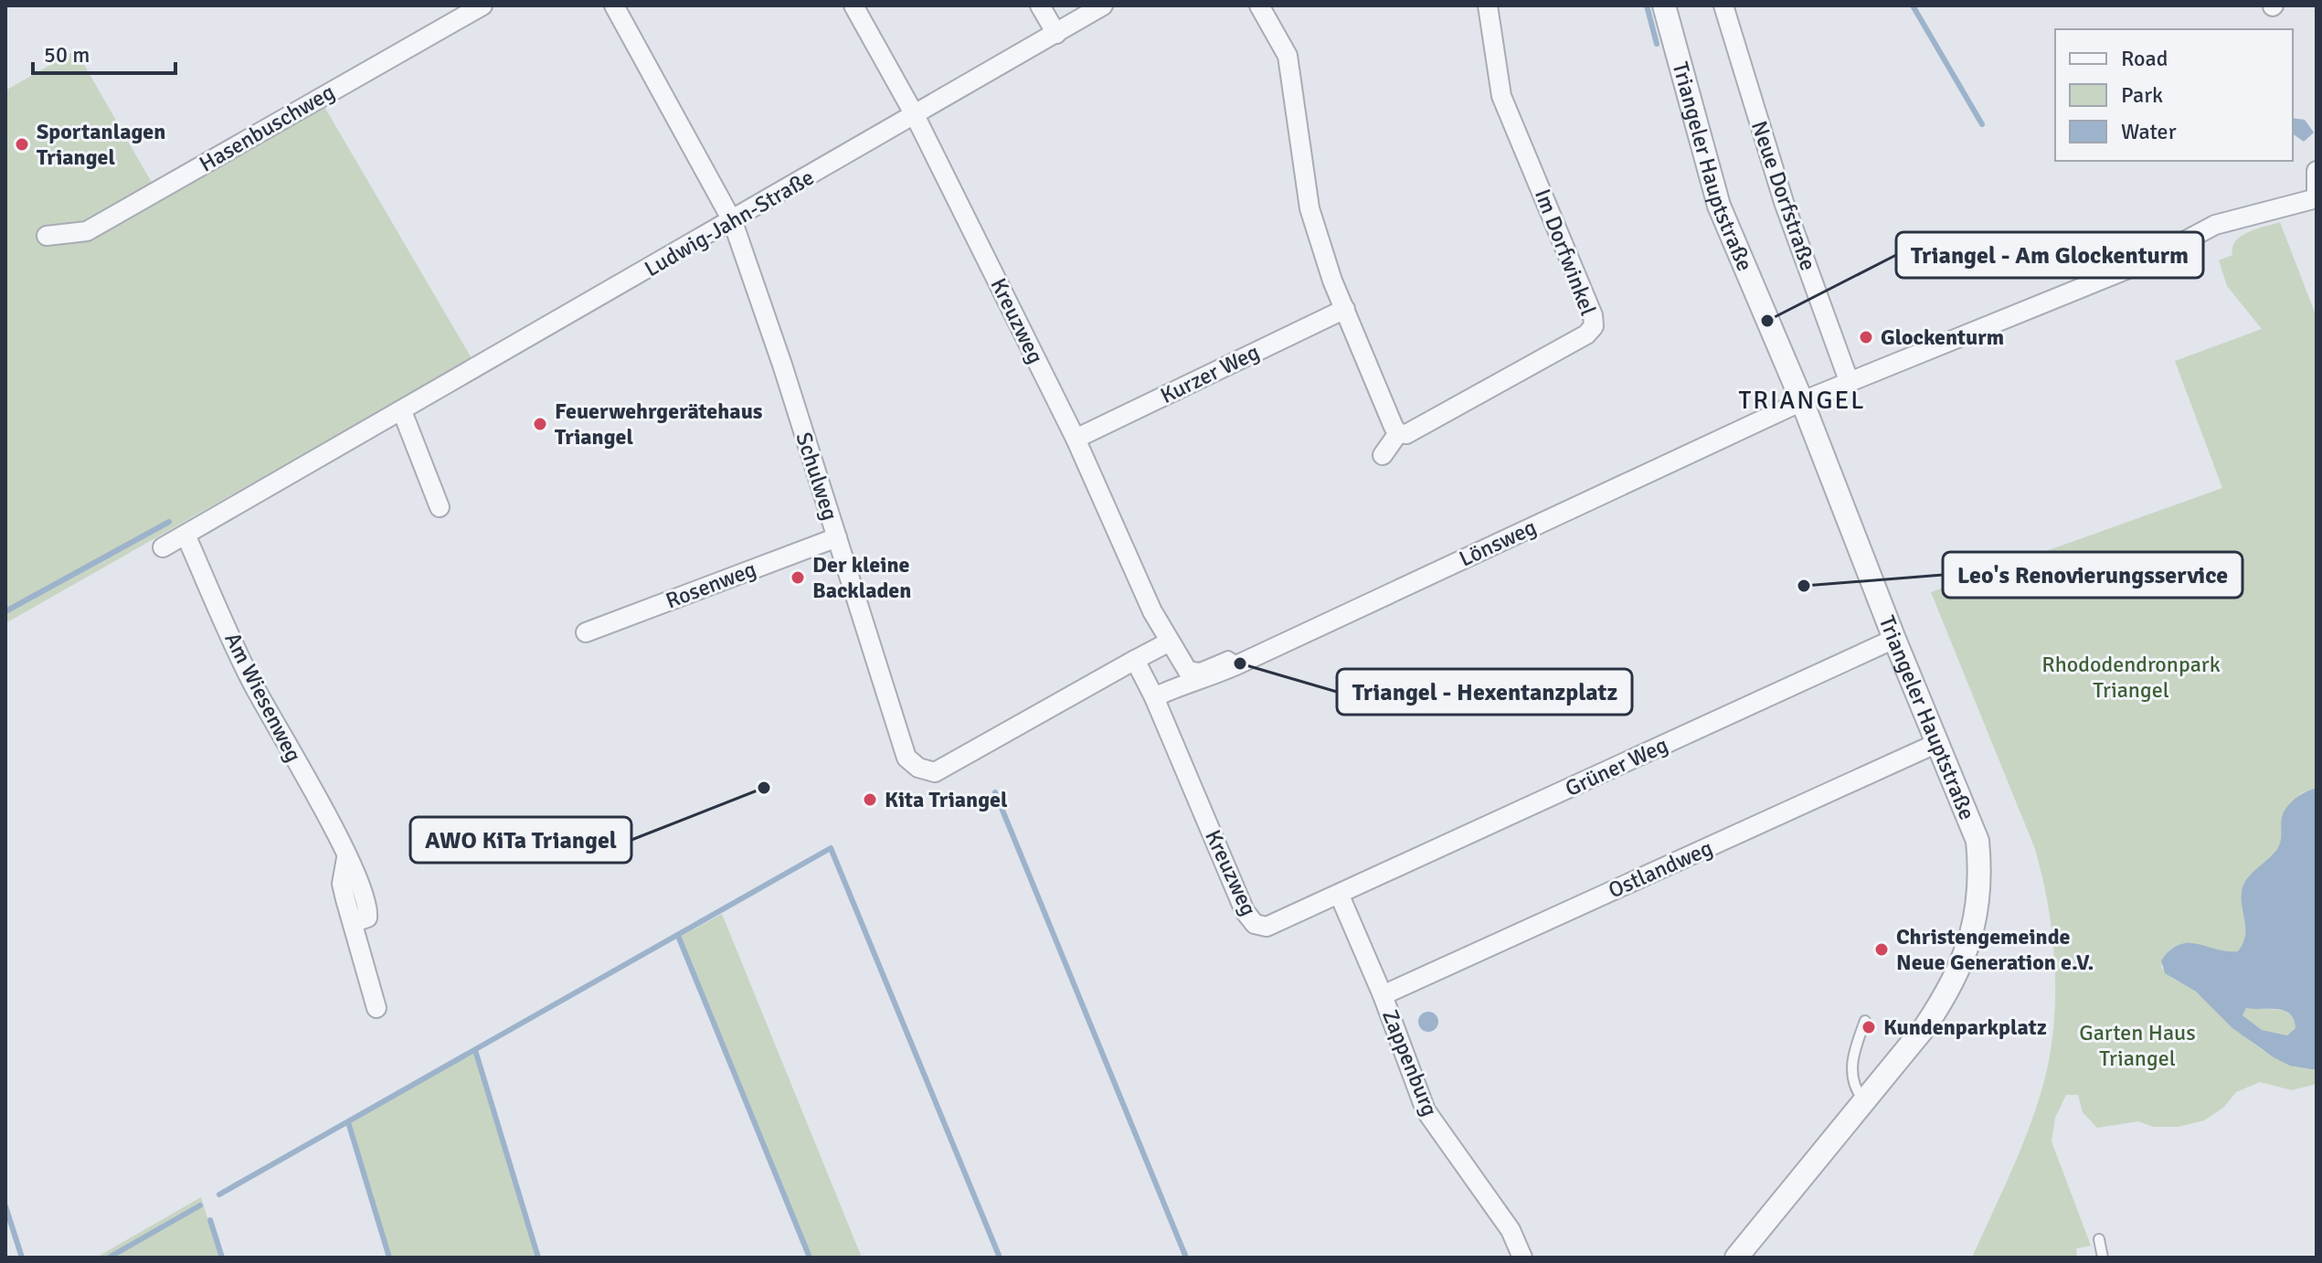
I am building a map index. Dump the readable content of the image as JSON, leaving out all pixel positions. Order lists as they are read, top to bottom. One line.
{"streets":{"street":["Hasenbuschweg","Triangeler Hauptstraße","Neue Dorfstraße","Ludwig-Jahn-Straße","Im Dorfwinkel","Kreuzweg","Kurzer Weg","Schulweg","Lönsweg","Rosenweg","Am Wiesenweg","Grüner Weg","Ostlandweg","Zappenburg"]},"crossings":[["Triangeler Hauptstraße","Lönsweg"],["Triangeler Hauptstraße","Grüner Weg"],["Triangeler Hauptstraße","Ostlandweg"],["Neue Dorfstraße","Lönsweg"],["Ludwig-Jahn-Straße","Kreuzweg"],["Ludwig-Jahn-Straße","Schulweg"],["Ludwig-Jahn-Straße","Am Wiesenweg"],["Kreuzweg","Kurzer Weg"],["Kreuzweg","Schulweg"],["Kreuzweg","Lönsweg"],["Kreuzweg","Grüner Weg"],["Kreuzweg","Zappenburg"],["Schulweg","Rosenweg"],["Grüner Weg","Zappenburg"],["Ostlandweg","Zappenburg"]],"districts":["TRIANGEL"],"parks":["Rhododendronpark Triangel","Garten Haus Triangel"],"places":["Sportanlagen Triangel","Triangel - Am Glockenturm","Glockenturm","Feuerwehrgerätehaus Triangel","Der kleine Backladen","Leo's Renovierungsservice","Triangel - Hexentanzplatz","AWO KiTa Triangel","Kita Triangel","Christengemeinde Neue Generation e.V.","Kundenparkplatz"],"legend":["Road","Park","Water"],"scale_bar":"50 m"}
